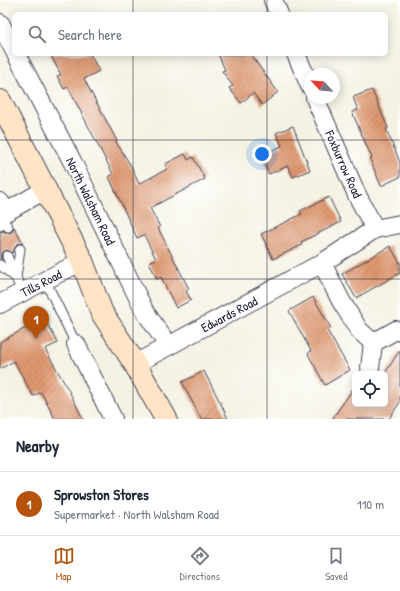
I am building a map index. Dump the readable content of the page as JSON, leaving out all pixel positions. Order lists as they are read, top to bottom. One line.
{"streets":{"street":["Foxburrow Road","North Walsham Road","Tills Road","Edwards Road"]},"crossings":[["Foxburrow Road","Edwards Road"],["North Walsham Road","Edwards Road"]],"north":"top left","page":{"search":"Search here","pins":"1","heading":"Nearby","list":[{"mark":"1","name":"Sprowston Stores","note":"Supermarket · North Walsham Road","value":"110 m"}],"nav":["Map","Directions","Saved"]}}
